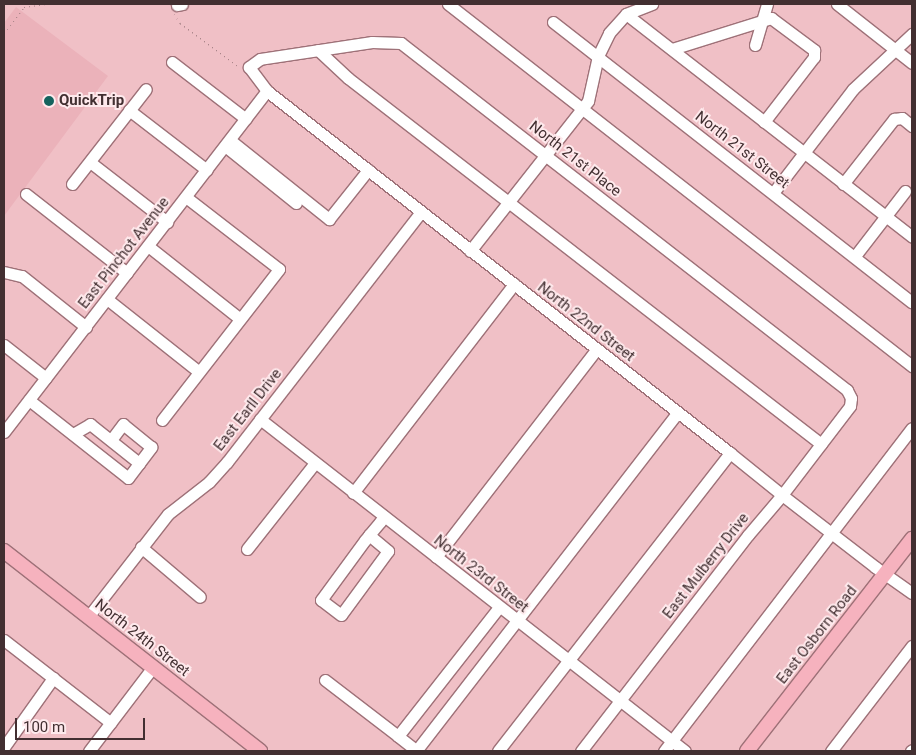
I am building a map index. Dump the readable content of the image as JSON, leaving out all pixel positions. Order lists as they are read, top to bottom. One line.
{"streets":{"main road":["East Osborn Road","North 24th Street"],"street":["North 21st Street","North 21st Place","East Pinchot Avenue","North 22nd Street","East Earll Drive","East Mulberry Drive","North 23rd Street"]},"crossings":[["North 21st Place","North 22nd Street"],["North 21st Place","East Mulberry Drive"],["East Pinchot Avenue","North 22nd Street"],["North 22nd Street","East Earll Drive"],["North 22nd Street","East Mulberry Drive"],["North 22nd Street","East Osborn Road"],["East Earll Drive","North 23rd Street"],["East Earll Drive","North 24th Street"],["East Mulberry Drive","North 23rd Street"]],"places":["QuickTrip"],"scale_bar":"100 m"}
